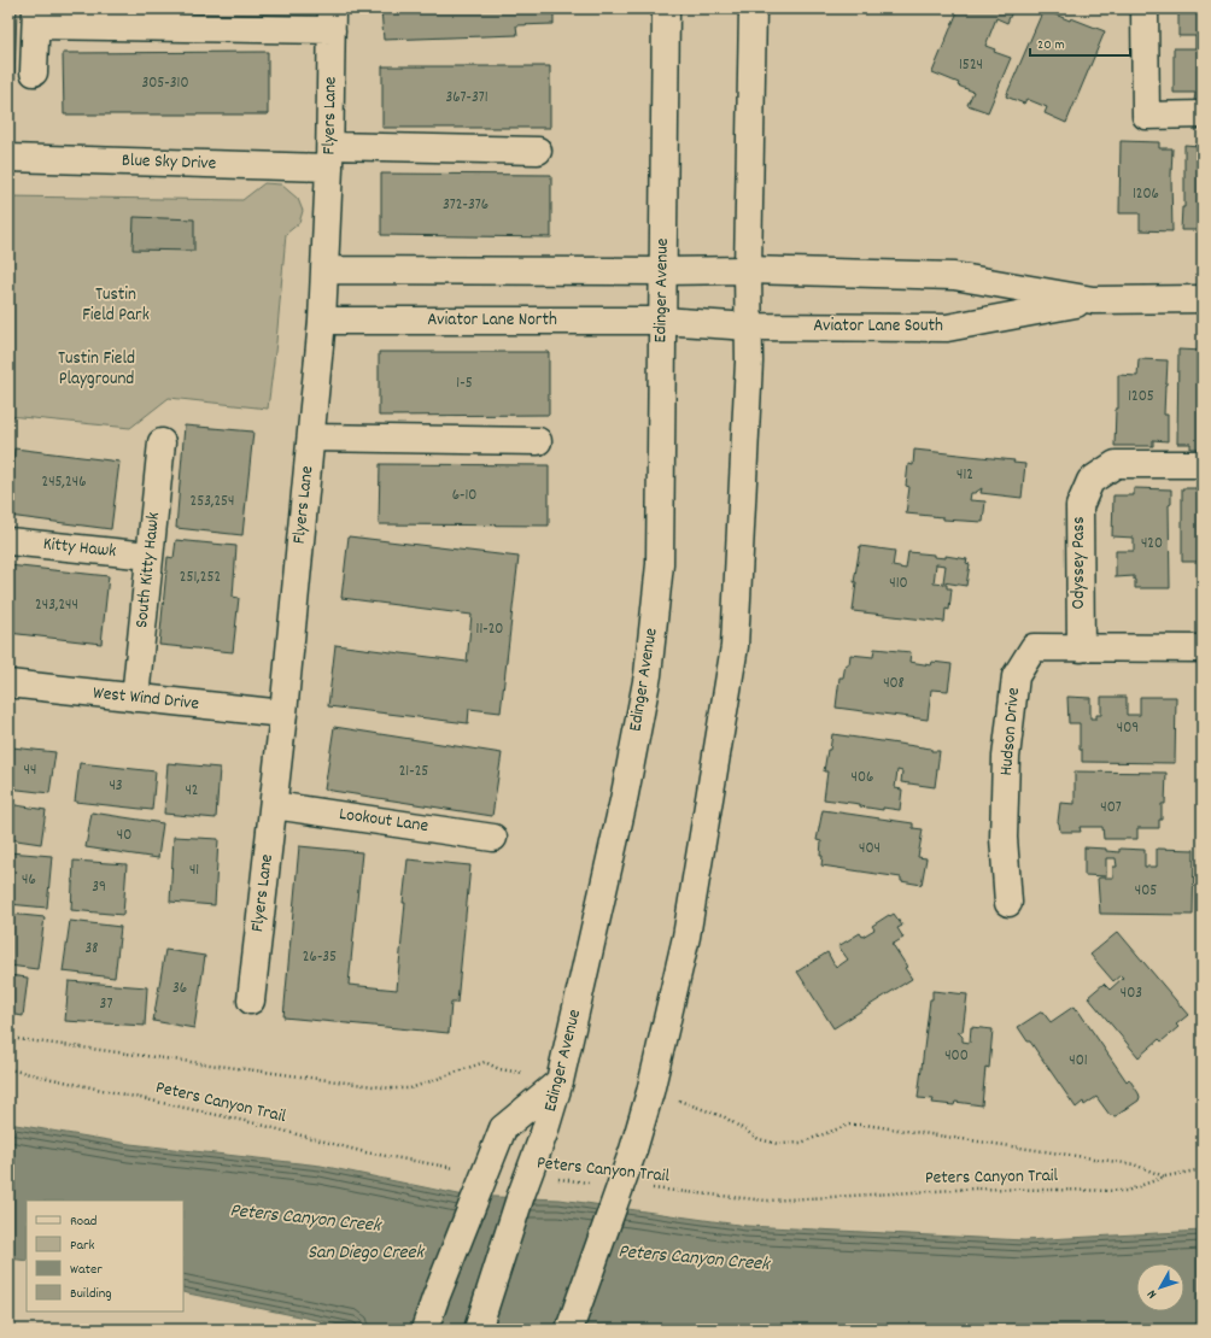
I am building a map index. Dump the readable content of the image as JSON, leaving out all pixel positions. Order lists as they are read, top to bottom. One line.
{"streets":{"street":["Flyers Lane","Blue Sky Drive","Edinger Avenue","Aviator Lane North","Aviator Lane South","Kitty Hawk","Odyssey Pass","South Kitty Hawk","West Wind Drive","Hudson Drive","Lookout Lane"],"path":["Peters Canyon Trail"]},"crossings":[["Flyers Lane","Blue Sky Drive"],["Flyers Lane","Aviator Lane North"],["Flyers Lane","West Wind Drive"],["Flyers Lane","Lookout Lane"],["Edinger Avenue","Aviator Lane North"],["Edinger Avenue","Aviator Lane South"],["Aviator Lane North","Aviator Lane South"],["Kitty Hawk","South Kitty Hawk"],["Odyssey Pass","Hudson Drive"],["South Kitty Hawk","West Wind Drive"]],"water":["Peters Canyon Creek","San Diego Creek"],"parks":["Tustin Field Park","Tustin Field Playground"],"house_numbers":["1524","305-310","367-371","1206","372-376","1-5","1205","412","245,246","6-10","253,254","420","251,252","410","243,244","11-20","408","409","44","21-25","406","43","42","407","40","404","41","46","39","405","38","26-35","36","403","37","400","401"],"legend":["Road","Park","Water","Building"],"scale_bar":"20 m","north":"bottom left"}
